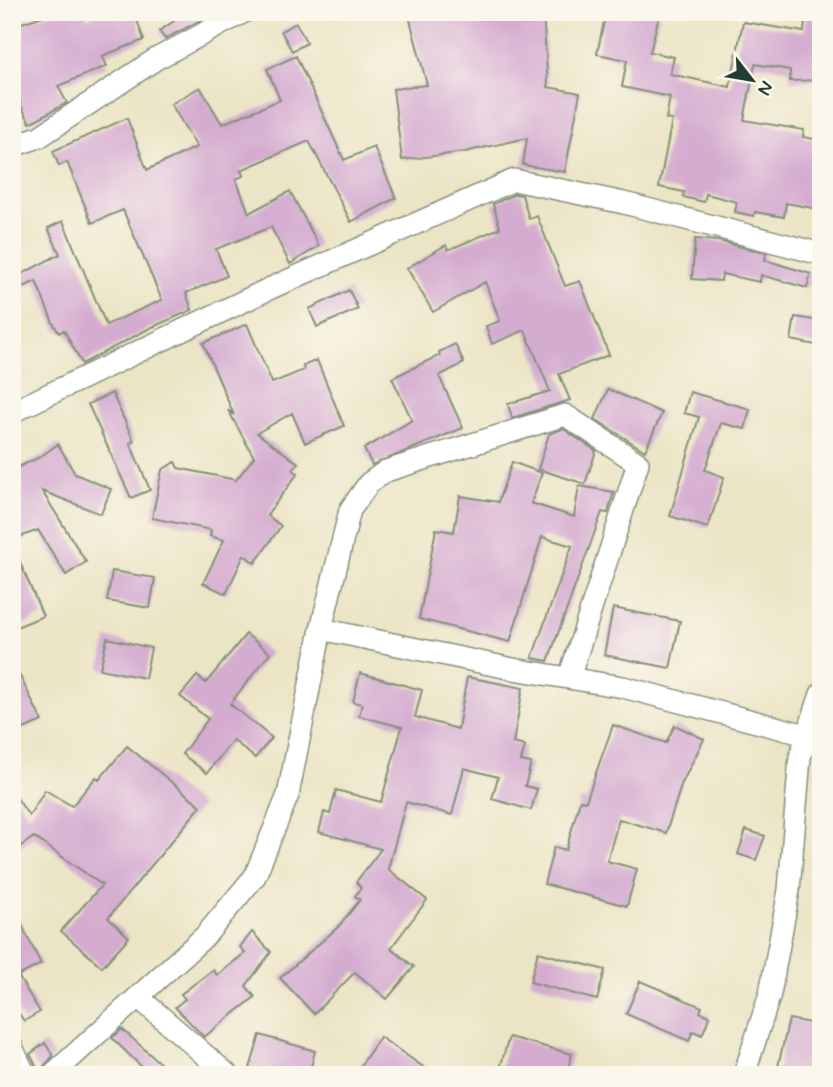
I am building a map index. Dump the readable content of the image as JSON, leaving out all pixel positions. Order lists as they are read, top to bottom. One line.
{"north":"bottom right"}
